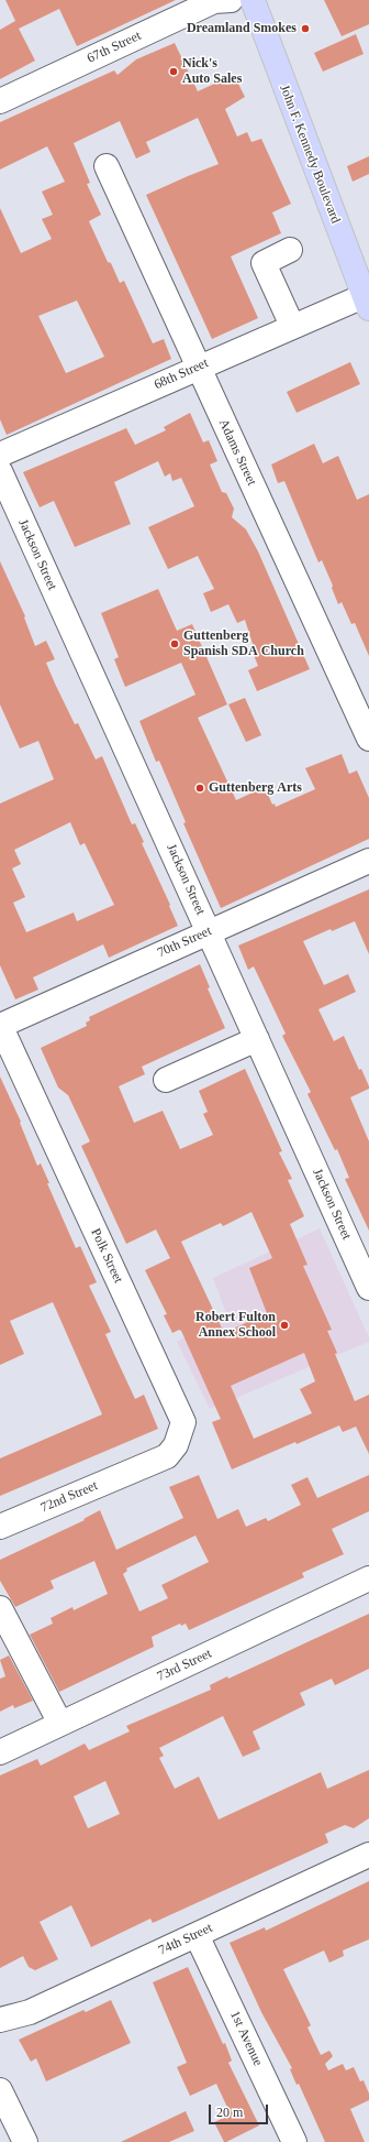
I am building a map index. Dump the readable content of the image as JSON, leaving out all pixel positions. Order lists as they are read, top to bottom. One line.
{"streets":{"main road":["John F. Kennedy Boulevard"],"street":["67th Street","68th Street","Adams Street","Jackson Street","70th Street","Polk Street","72nd Street","73rd Street","74th Street","1st Avenue"]},"crossings":[["John F. Kennedy Boulevard","68th Street"],["68th Street","Adams Street"],["Jackson Street","70th Street"],["70th Street","Polk Street"],["Polk Street","72nd Street"],["74th Street","1st Avenue"]],"places":["Dreamland Smokes","Nick's Auto Sales","Guttenberg Spanish SDA Church","Guttenberg Arts","Robert Fulton Annex School"],"scale_bar":"20 m"}
